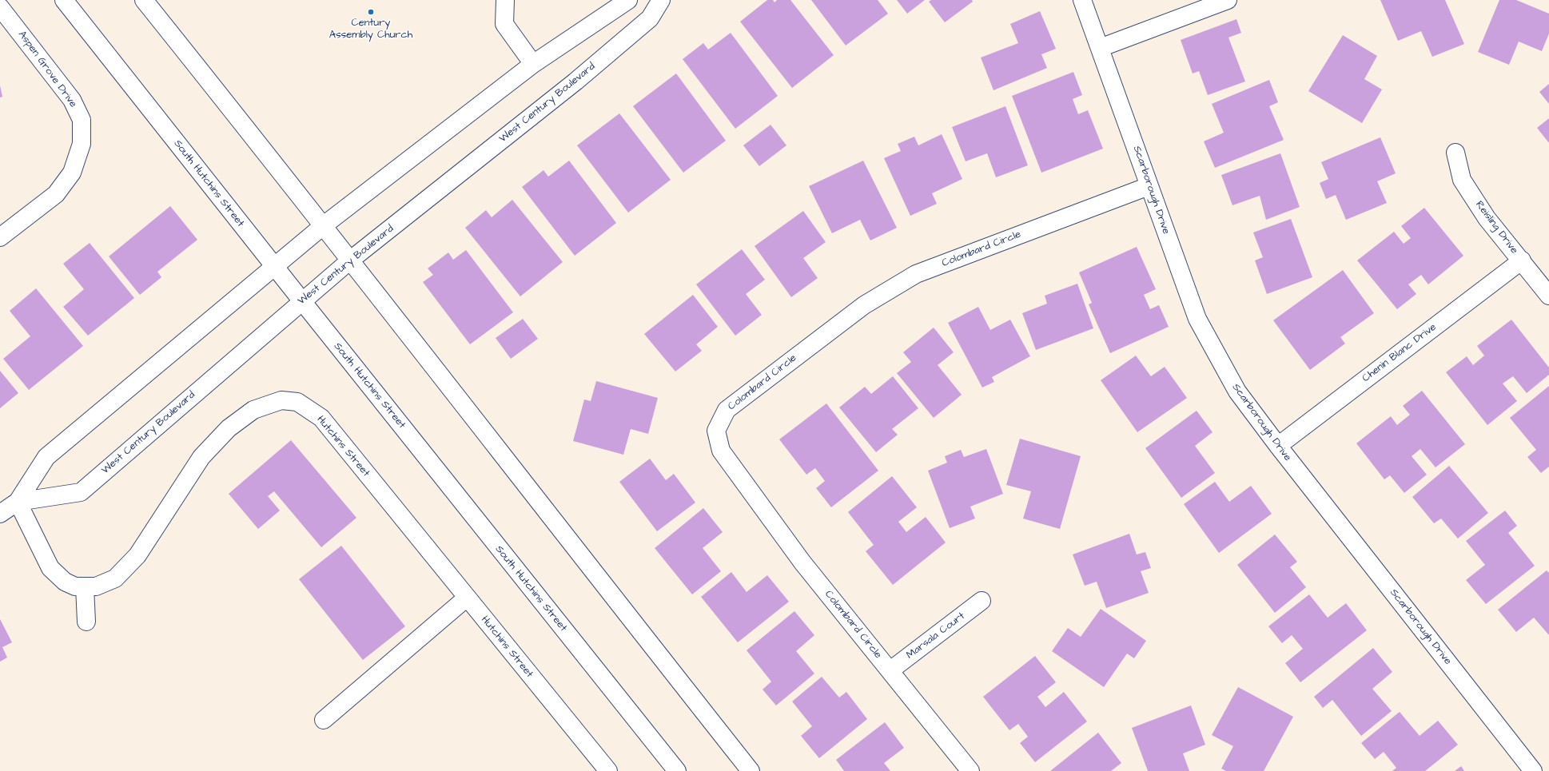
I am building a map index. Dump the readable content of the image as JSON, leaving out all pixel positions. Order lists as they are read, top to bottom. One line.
{"streets":{"street":["Aspen Grove Drive","West Century Boulevard","South Hutchins Street","Scarborough Drive","Reisling Drive","Colombard Circle","Chenin Blanc Drive","Hutchins Street","Marsala Court"]},"crossings":[["West Century Boulevard","South Hutchins Street"],["West Century Boulevard","Hutchins Street"],["Scarborough Drive","Colombard Circle"],["Scarborough Drive","Chenin Blanc Drive"],["Reisling Drive","Chenin Blanc Drive"],["Colombard Circle","Marsala Court"]],"places":["Century Assembly Church"]}
